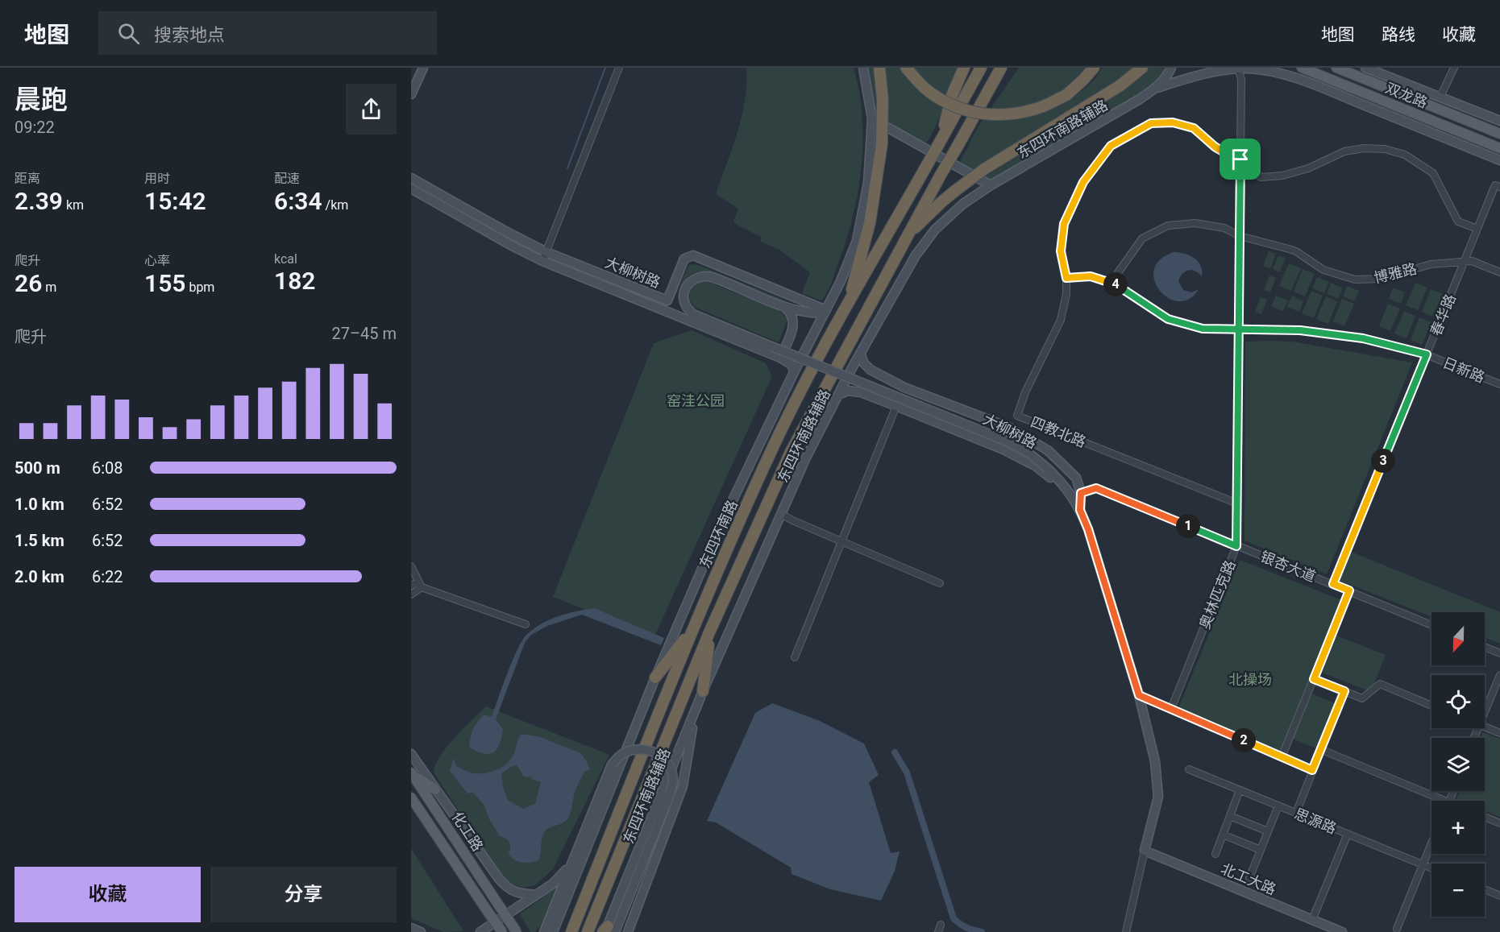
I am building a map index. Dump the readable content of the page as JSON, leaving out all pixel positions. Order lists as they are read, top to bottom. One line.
{"streets":{"highway":["东四环南路"],"main road":["双龙路","化工路"],"street":["东四环南路辅路","大柳树路","博雅路","春华路","日新路","四教北路","银杏大道","奥林匹克路","思源路","北工大路"]},"crossings":[["大柳树路","北工大路"],["博雅路","春华路"],["博雅路","日新路"],["博雅路","奥林匹克路"],["春华路","日新路"],["春华路","银杏大道"],["日新路","四教北路"],["日新路","奥林匹克路"],["四教北路","奥林匹克路"],["银杏大道","奥林匹克路"]],"parks":["窑洼公园","北操场"],"north":"bottom","page":{"header":"地图","search":"搜索地点","nav":["地图","路线","收藏"],"heading":["晨跑","09:22"],"stats":[["距离","2.39 km"],["用时","15:42"],["配速","6:34 /km"],["爬升","26 m"],["心率","155 bpm"],["kcal","182"]],"pins":["4","3","1","2"],"chart":["爬升","27–45 m"],"list":[{"name":"500 m","note":"6:08"},{"name":"1.0 km","note":"6:52"},{"name":"1.5 km","note":"6:52"},{"name":"2.0 km","note":"6:22"}],"map_buttons":["+","−"],"buttons":["收藏","分享"]}}
